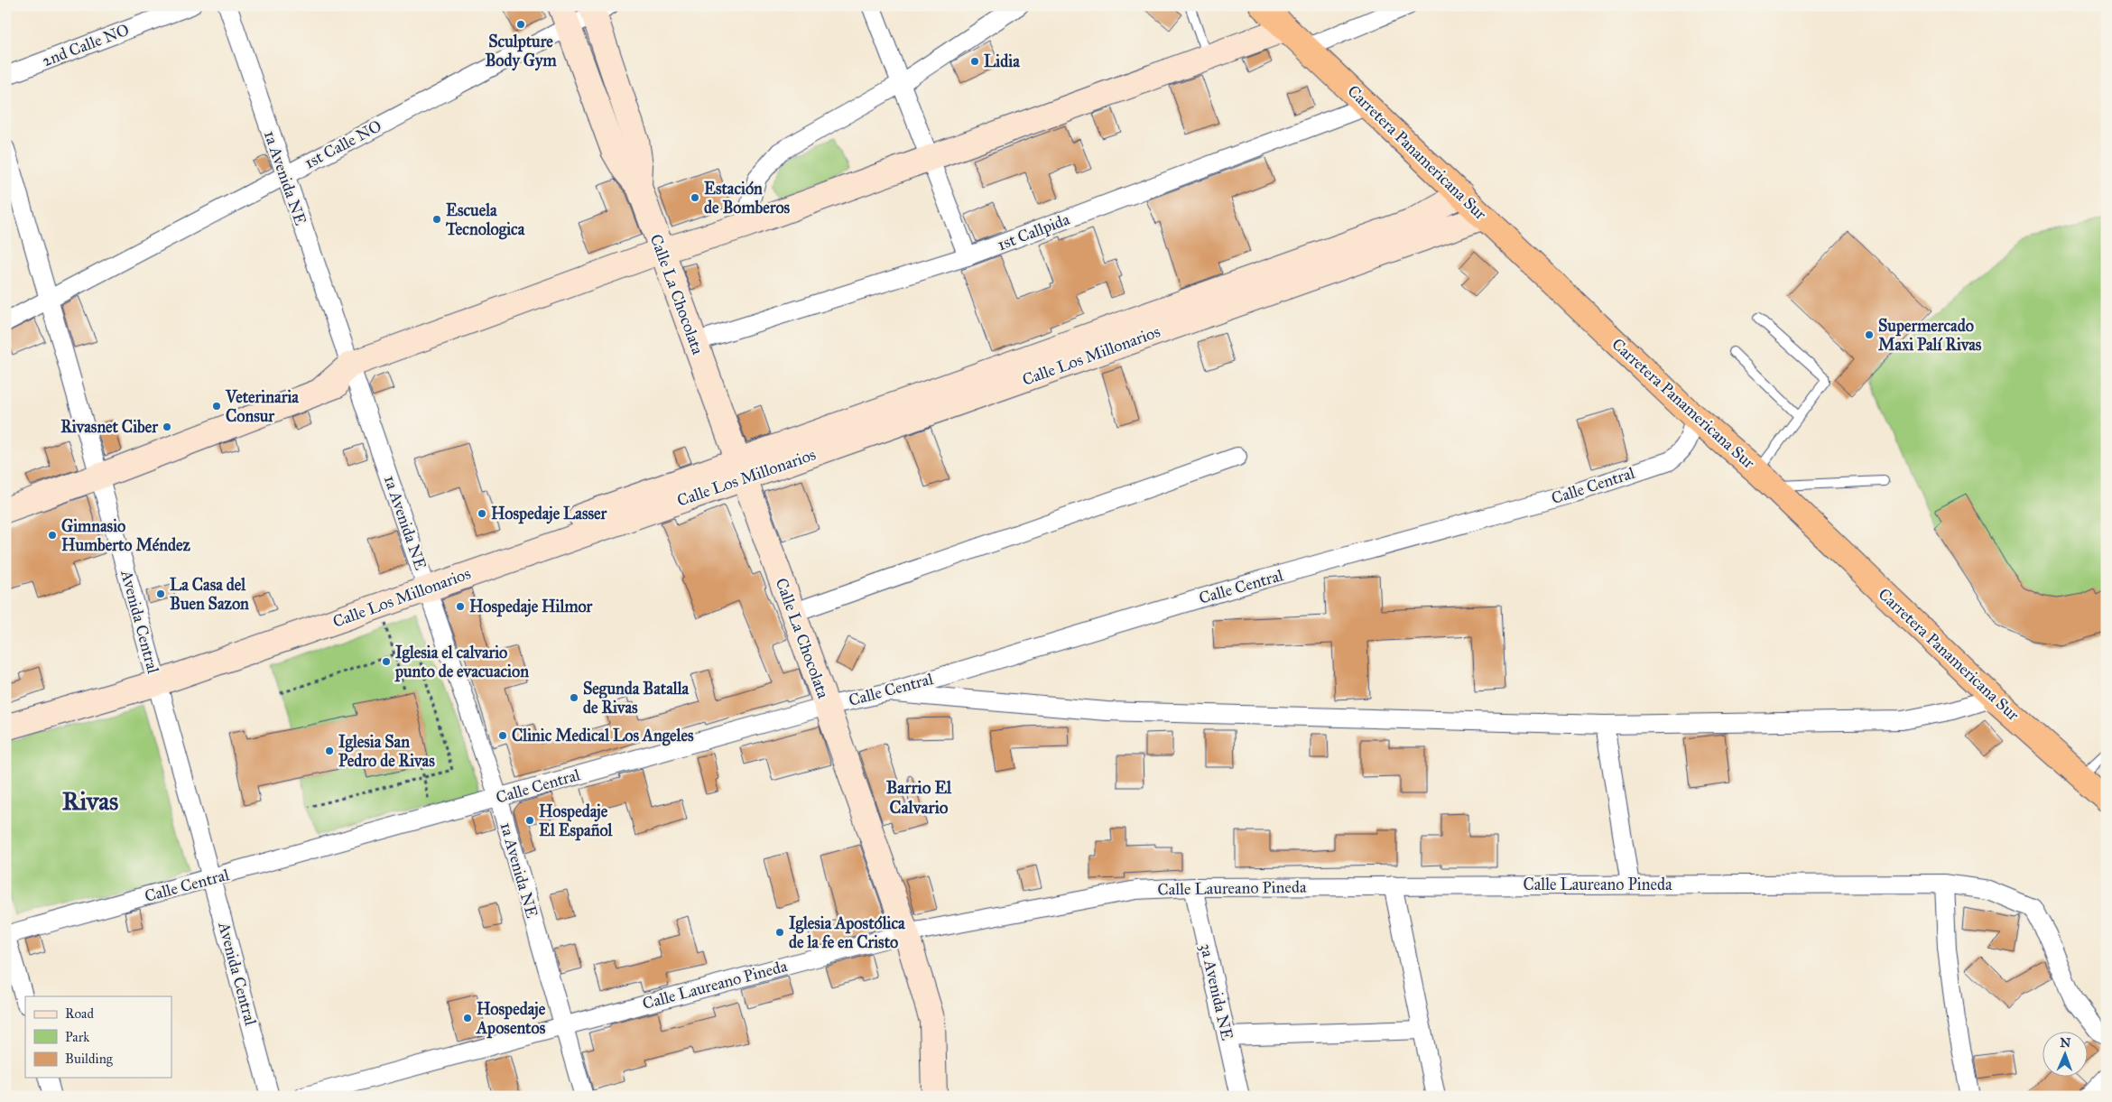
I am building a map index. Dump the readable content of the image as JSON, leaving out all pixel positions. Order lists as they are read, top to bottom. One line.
{"streets":{"highway":["Carretera Panamericana Sur"],"street":["2nd Calle NO","1st Calle NO","1a Avenida NE","1st Callpida","Calle La Chocolata","Calle Los Millonarios","Calle Central","Avenida Central","Calle Laureano Pineda","3a Avenida NE"]},"crossings":[["1st Calle NO","1a Avenida NE"],["1st Calle NO","Calle La Chocolata"],["1st Calle NO","Avenida Central"],["Carretera Panamericana Sur","1st Callpida"],["Carretera Panamericana Sur","Calle Los Millonarios"],["Carretera Panamericana Sur","Calle Central"],["1a Avenida NE","Calle Los Millonarios"],["1a Avenida NE","Calle Central"],["1a Avenida NE","Calle Laureano Pineda"],["1st Callpida","Calle La Chocolata"],["Calle La Chocolata","Calle Los Millonarios"],["Calle La Chocolata","Calle Central"],["Calle La Chocolata","Calle Laureano Pineda"],["Calle Los Millonarios","Avenida Central"],["Calle Central","Avenida Central"],["Calle Laureano Pineda","3a Avenida NE"]],"districts":["Barrio El Calvario","Rivas"],"places":["Sculpture Body Gym","Lidia","Estación de Bomberos","Escuela Tecnologica","Supermercado Maxi Palí Rivas","Veterinaria Consur","Rivasnet Ciber","Hospedaje Lasser","Gimnasio Humberto Méndez","La Casa del Buen Sazon","Hospedaje Hilmor","Iglesia el calvario punto de evacuacion","Segunda Batalla de Rivas","Clinic Medical Los Angeles","Iglesia San Pedro de Rivas","Hospedaje El Español","Iglesia Apostólica de la fe en Cristo","Hospedaje Aposentos"],"legend":["Road","Park","Building"],"north":"top"}
